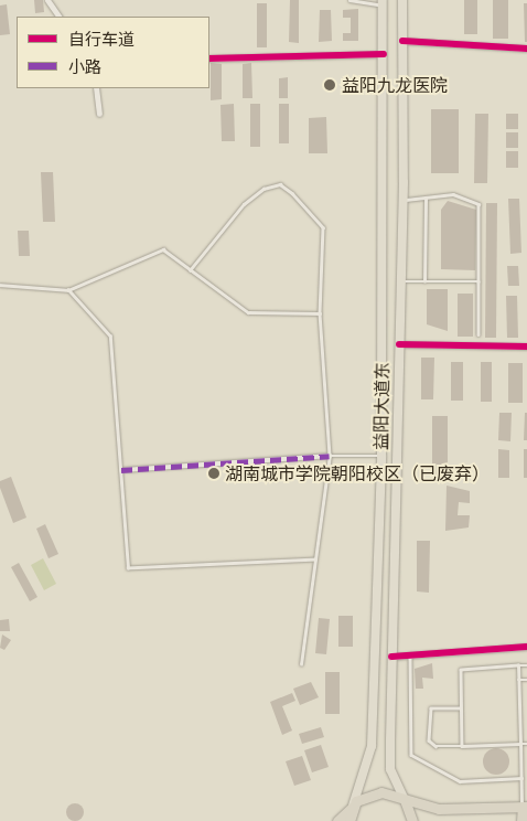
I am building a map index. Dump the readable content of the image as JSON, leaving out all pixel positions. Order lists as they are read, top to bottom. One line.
{"streets":{"main road":["益阳大道东"]},"places":["益阳九龙医院","湖南城市学院朝阳校区（已废弃）"],"legend":["自行车道","小路"]}
